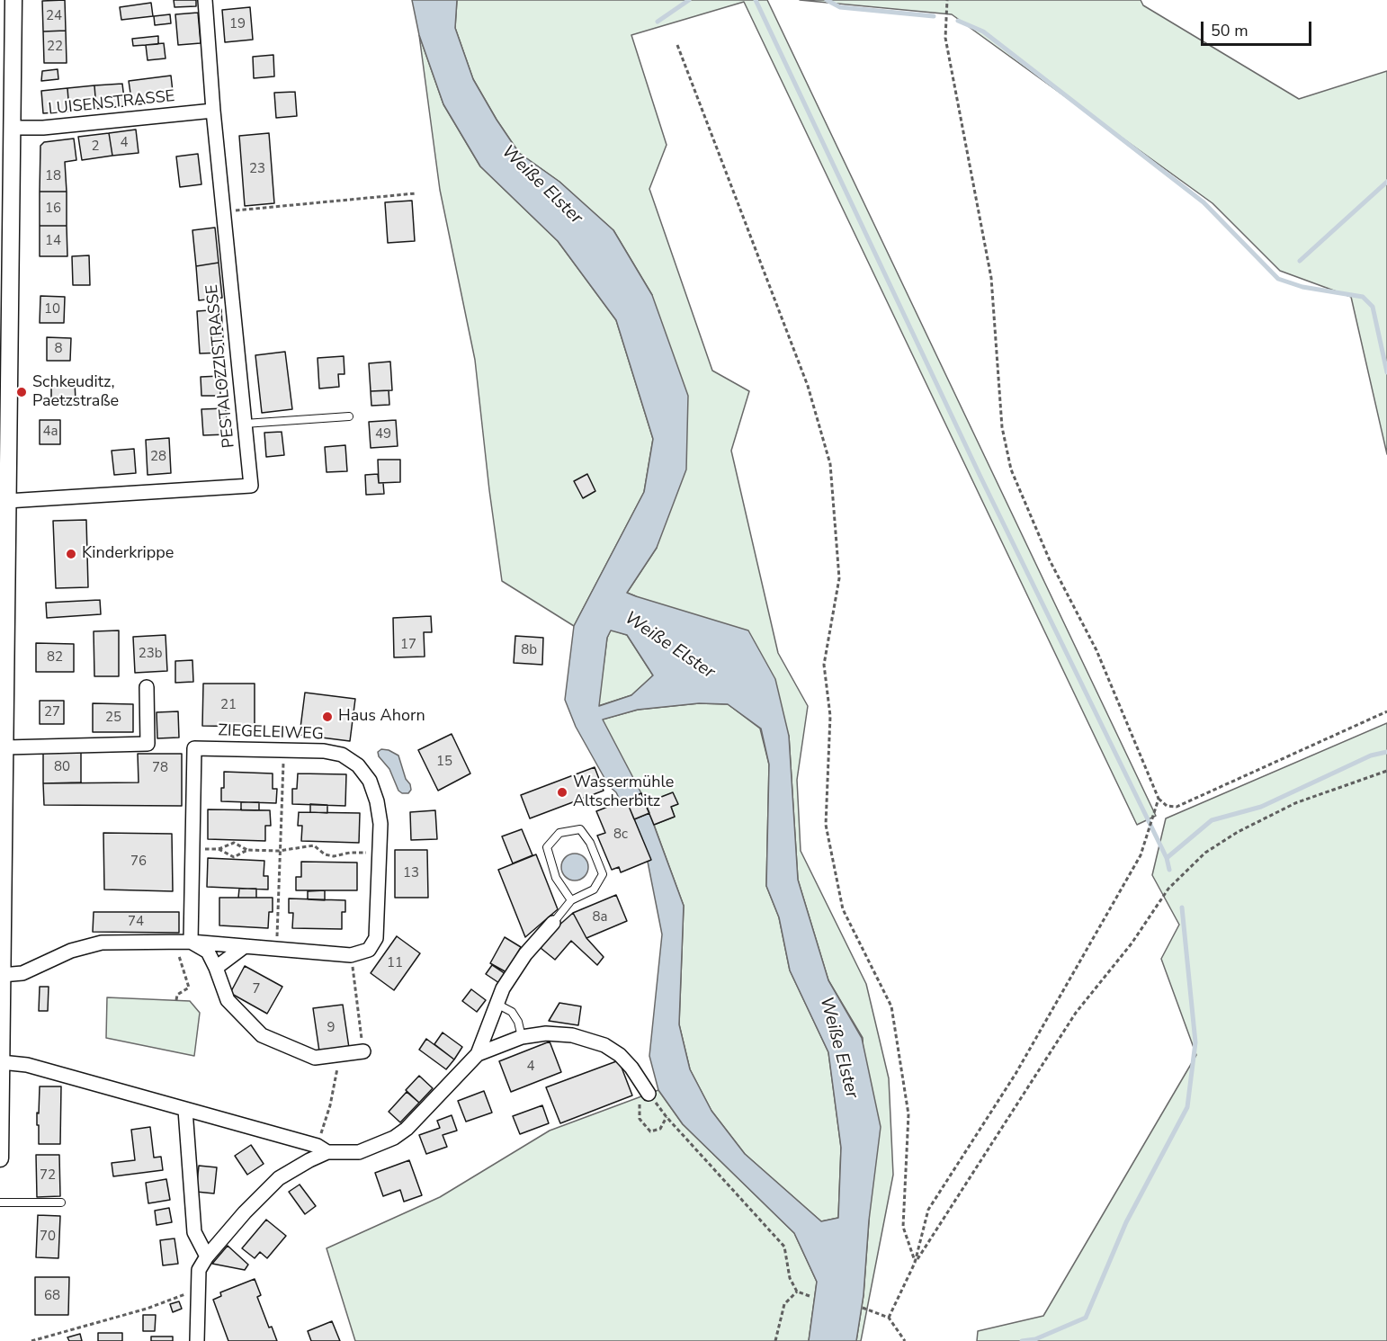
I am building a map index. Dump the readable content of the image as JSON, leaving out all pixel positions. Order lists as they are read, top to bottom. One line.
{"streets":{"street":["LUISENSTRASSE","PESTALOZZISTRASSE","ZIEGELEIWEG"]},"crossings":[["LUISENSTRASSE","PESTALOZZISTRASSE"]],"water":["Weiße Elster"],"places":["Schkeuditz, Paetzstraße","Kinderkrippe","Haus Ahorn","Wassermühle Altscherbitz"],"house_numbers":["24","19","22","4","2","23","18","16","14","10","8","4a","49","28","17","8b","23b","82","21","27","25","15","80","78","8c","76","13","8a","74","11","7","9","4","72","70","68"],"scale_bar":"50 m"}
